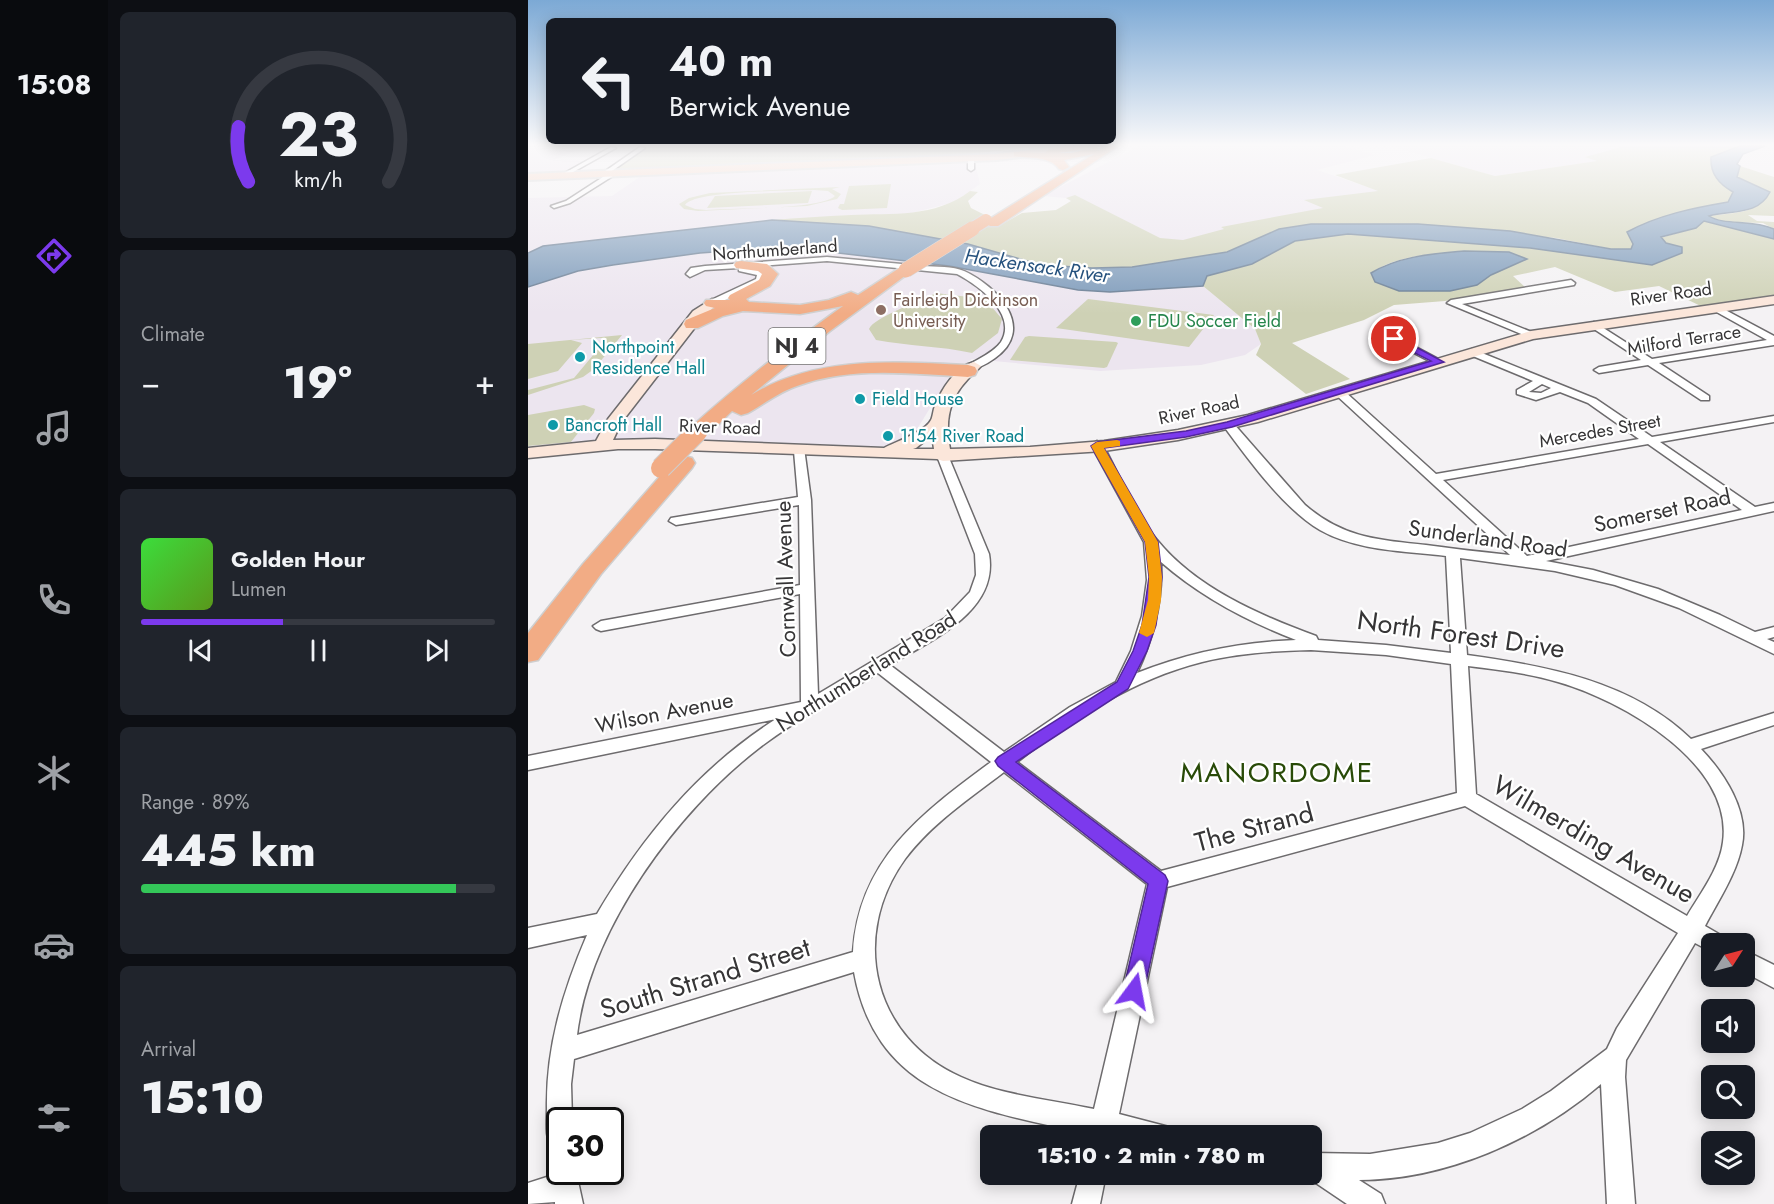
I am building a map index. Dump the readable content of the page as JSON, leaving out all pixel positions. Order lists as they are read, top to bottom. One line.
{"streets":{"highway":["NJ 4"],"main road":["River Road","Northumberland Road"],"street":["Northumberland","Milford Terrace","Mercedes Street","Somerset Road","Sunderland Road","Cornwall Avenue","North Forest Drive","Wilson Avenue","The Strand","Wilmerding Avenue","South Strand Street"]},"crossings":[["River Road","Sunderland Road"],["River Road","Cornwall Avenue"],["River Road","Northumberland Road"],["Somerset Road","Sunderland Road"],["Sunderland Road","Wilmerding Avenue"],["Cornwall Avenue","Northumberland Road"],["Cornwall Avenue","Wilson Avenue"],["North Forest Drive","Wilmerding Avenue"],["North Forest Drive","South Strand Street"],["Northumberland Road","Wilson Avenue"],["Northumberland Road","South Strand Street"],["The Strand","Wilmerding Avenue"]],"districts":["MANORDOME"],"water":["Hackensack River"],"places":["Fairleigh Dickinson University","FDU Soccer Field","Northpoint Residence Hall","Field House","Bancroft Hall","1154 River Road"],"north":"top right","page":{"tabs":"15:08","turn":["40 m","Berwick Avenue"],"tile":["Climate",["Range · 89%","445 km"],["Arrival","15:10"]],"heat":["−","19°","+"],"song":["Golden Hour","Lumen"],"limit":"30","trip":"15:10 · 2 min · 780 m","gauge":["23","km/h"]}}
